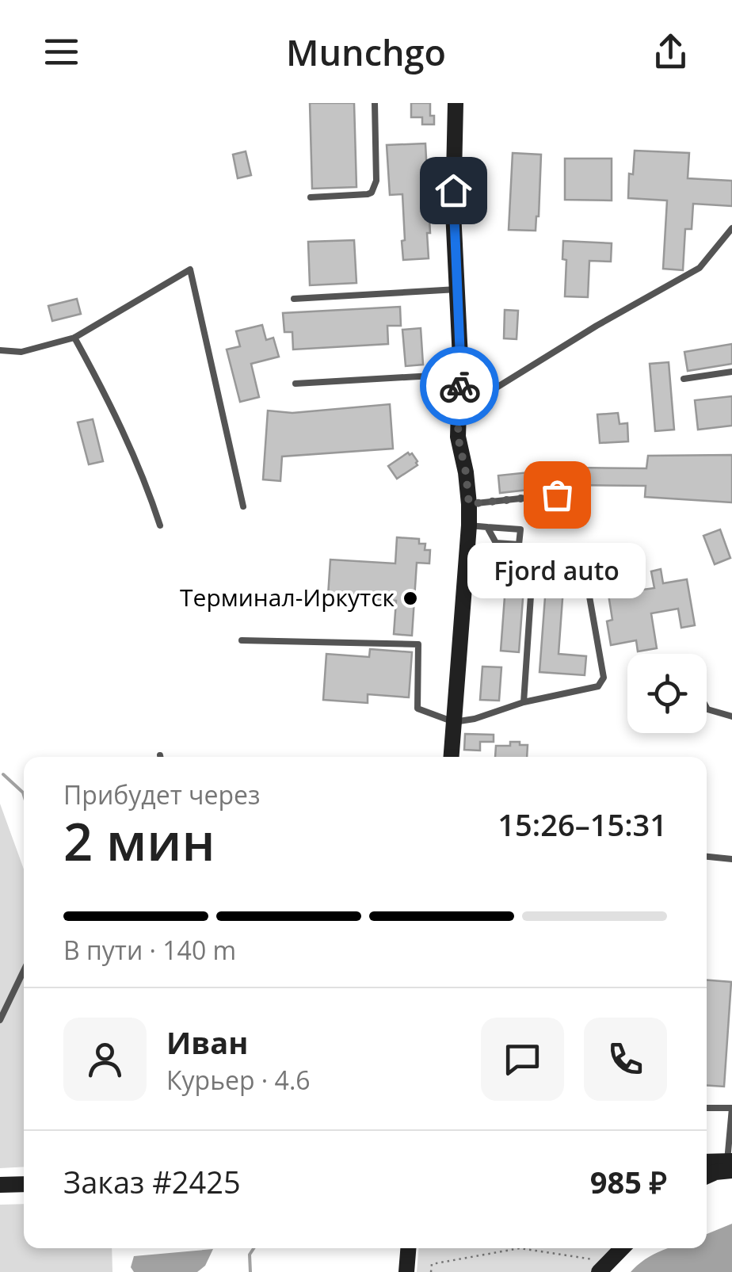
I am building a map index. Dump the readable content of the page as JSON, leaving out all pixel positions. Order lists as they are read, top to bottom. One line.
{"places":["Fjord auto","Терминал-Иркутск"],"page":{"header":"Munchgo","bubble":"Fjord auto","heading":["2 мин","Прибудет через","15:26–15:31"],"panel":["Иван","Курьер · 4.6","Заказ #2425","985 ₽"],"bar":"В пути · 140 m"}}
